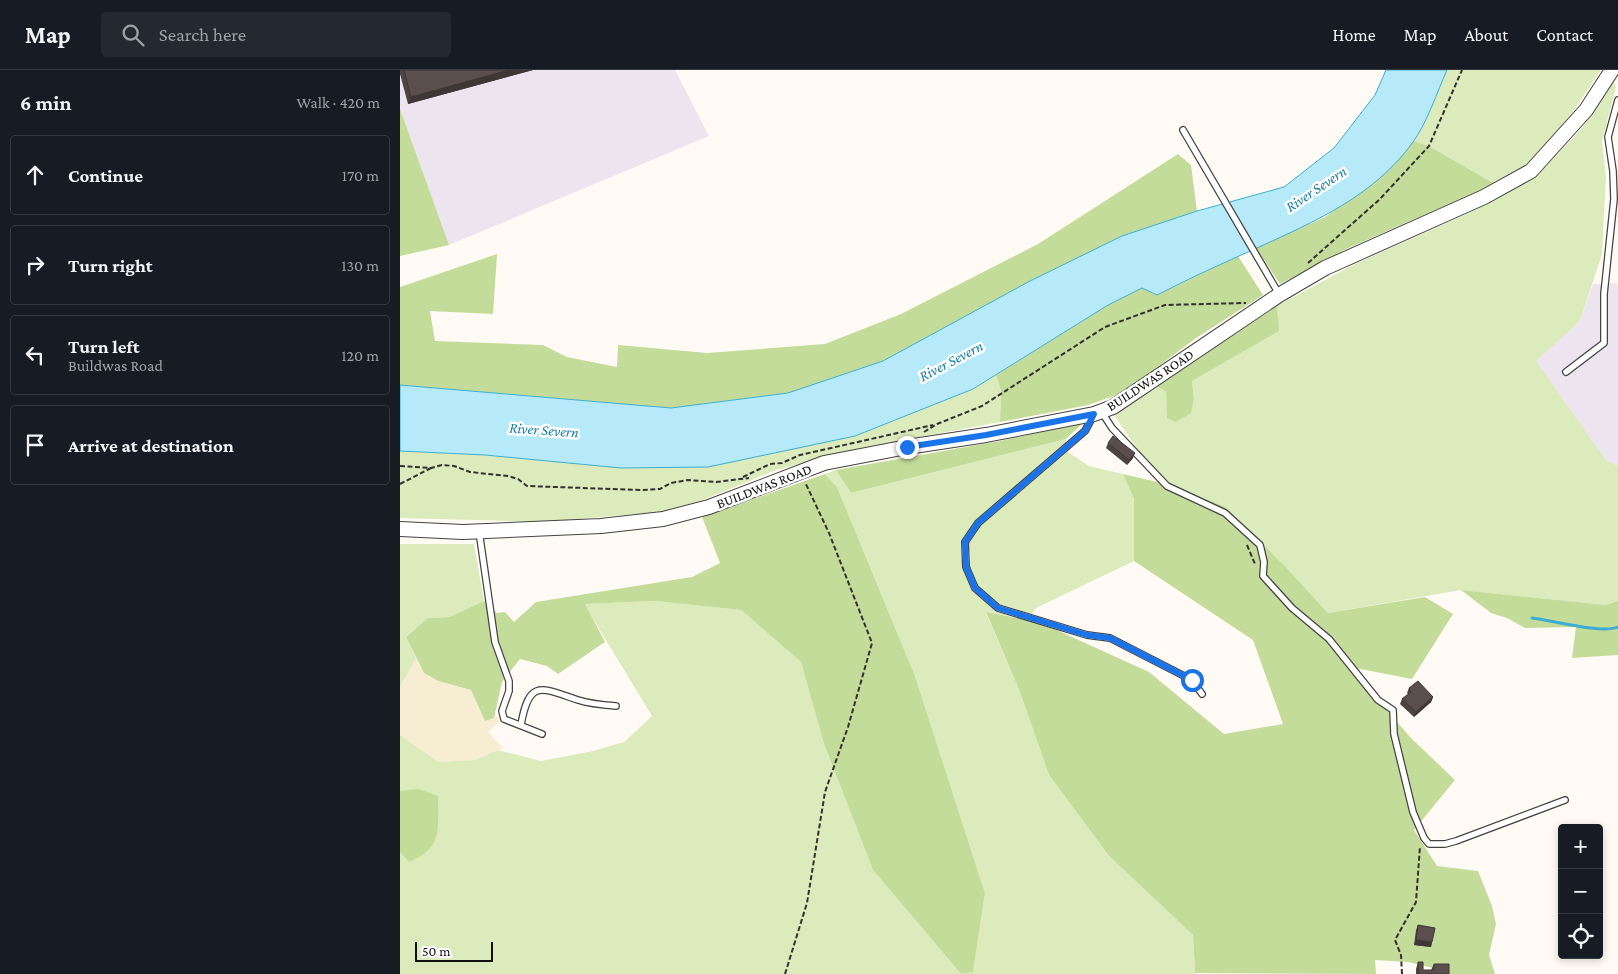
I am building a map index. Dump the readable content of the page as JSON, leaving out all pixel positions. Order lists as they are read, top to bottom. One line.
{"streets":{"street":["BUILDWAS ROAD"]},"water":["River Severn"],"scale_bar":"50 m","page":{"header":"Map","search":"Search here","nav":["Home","Map","About","Contact"],"heading":["6 min","Walk · 420 m"],"list":[["Continue","170 m"],["Turn right","130 m"],["Turn left","Buildwas Road","120 m"],"Arrive at destination"],"map_buttons":["+","−"],"scale":"50 m"}}
